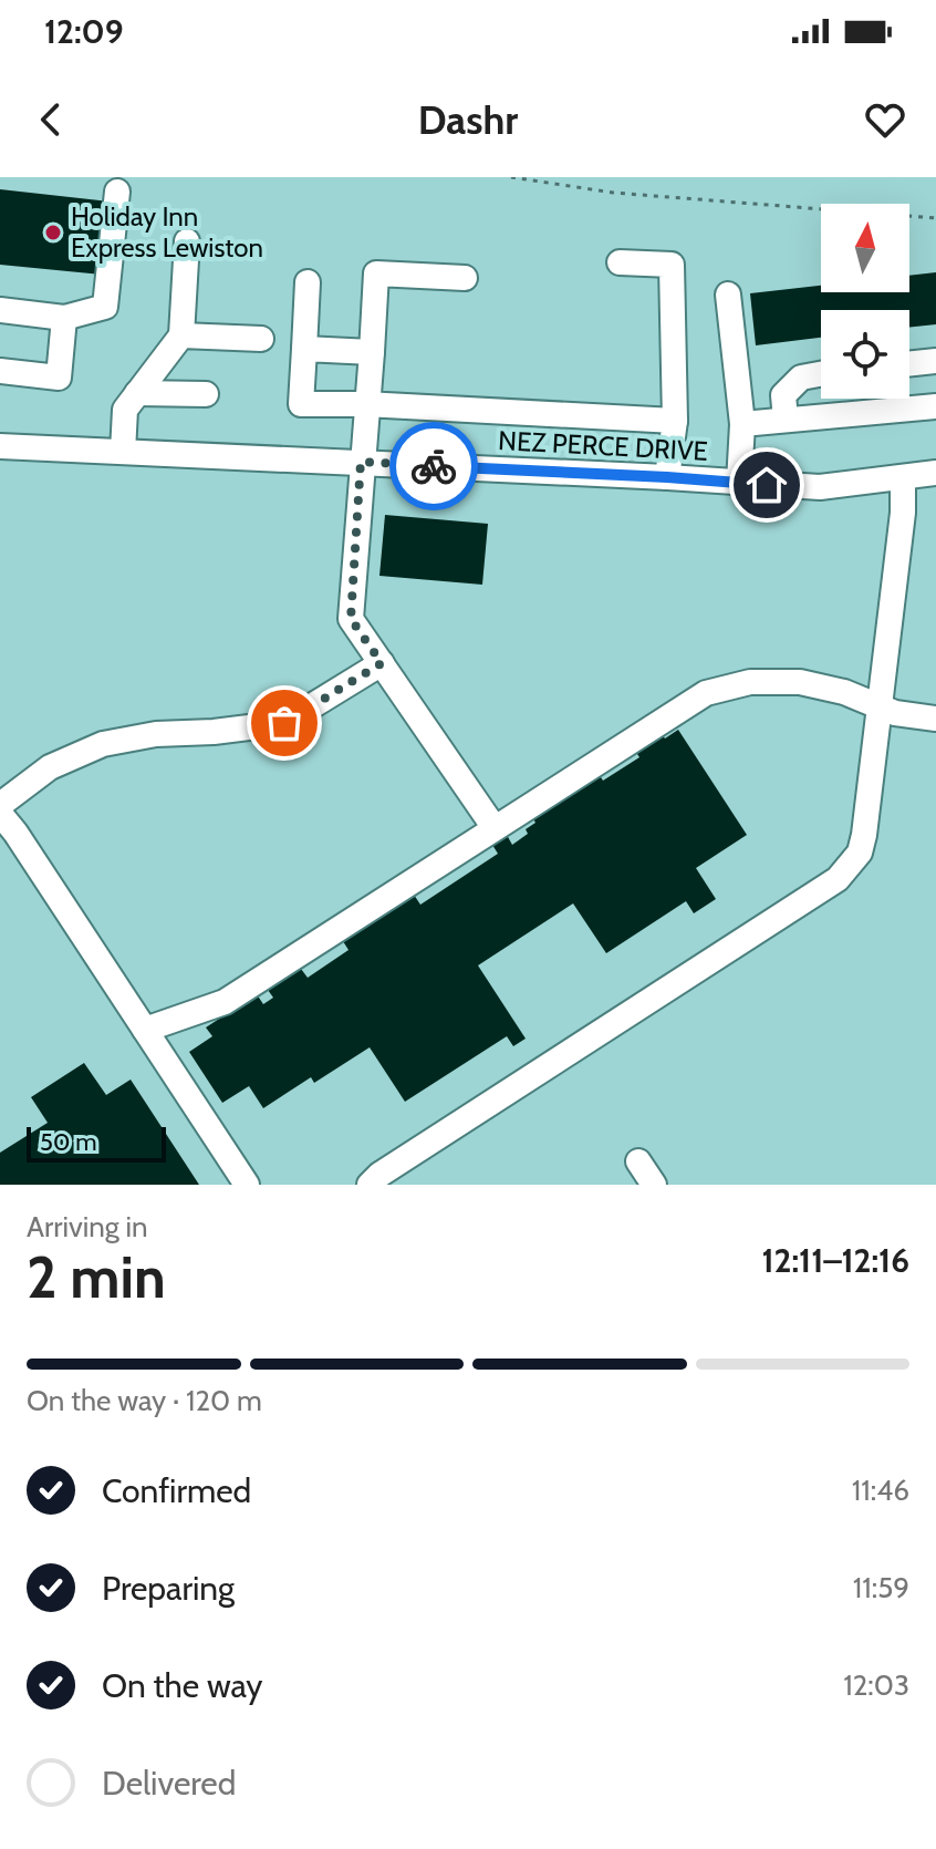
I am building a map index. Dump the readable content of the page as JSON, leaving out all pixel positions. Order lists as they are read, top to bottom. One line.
{"streets":{"street":["NEZ PERCE DRIVE"]},"places":["Holiday Inn Express Lewiston"],"scale_bar":"50 m","north":"top","page":{"status":"12:09","header":"Dashr","scale":"50 m","heading":["2 min","Arriving in","12:11–12:16"],"bar":"On the way · 120 m","list":[["Confirmed","11:46"],["Preparing","11:59"],["On the way","12:03"],"Delivered"]}}
